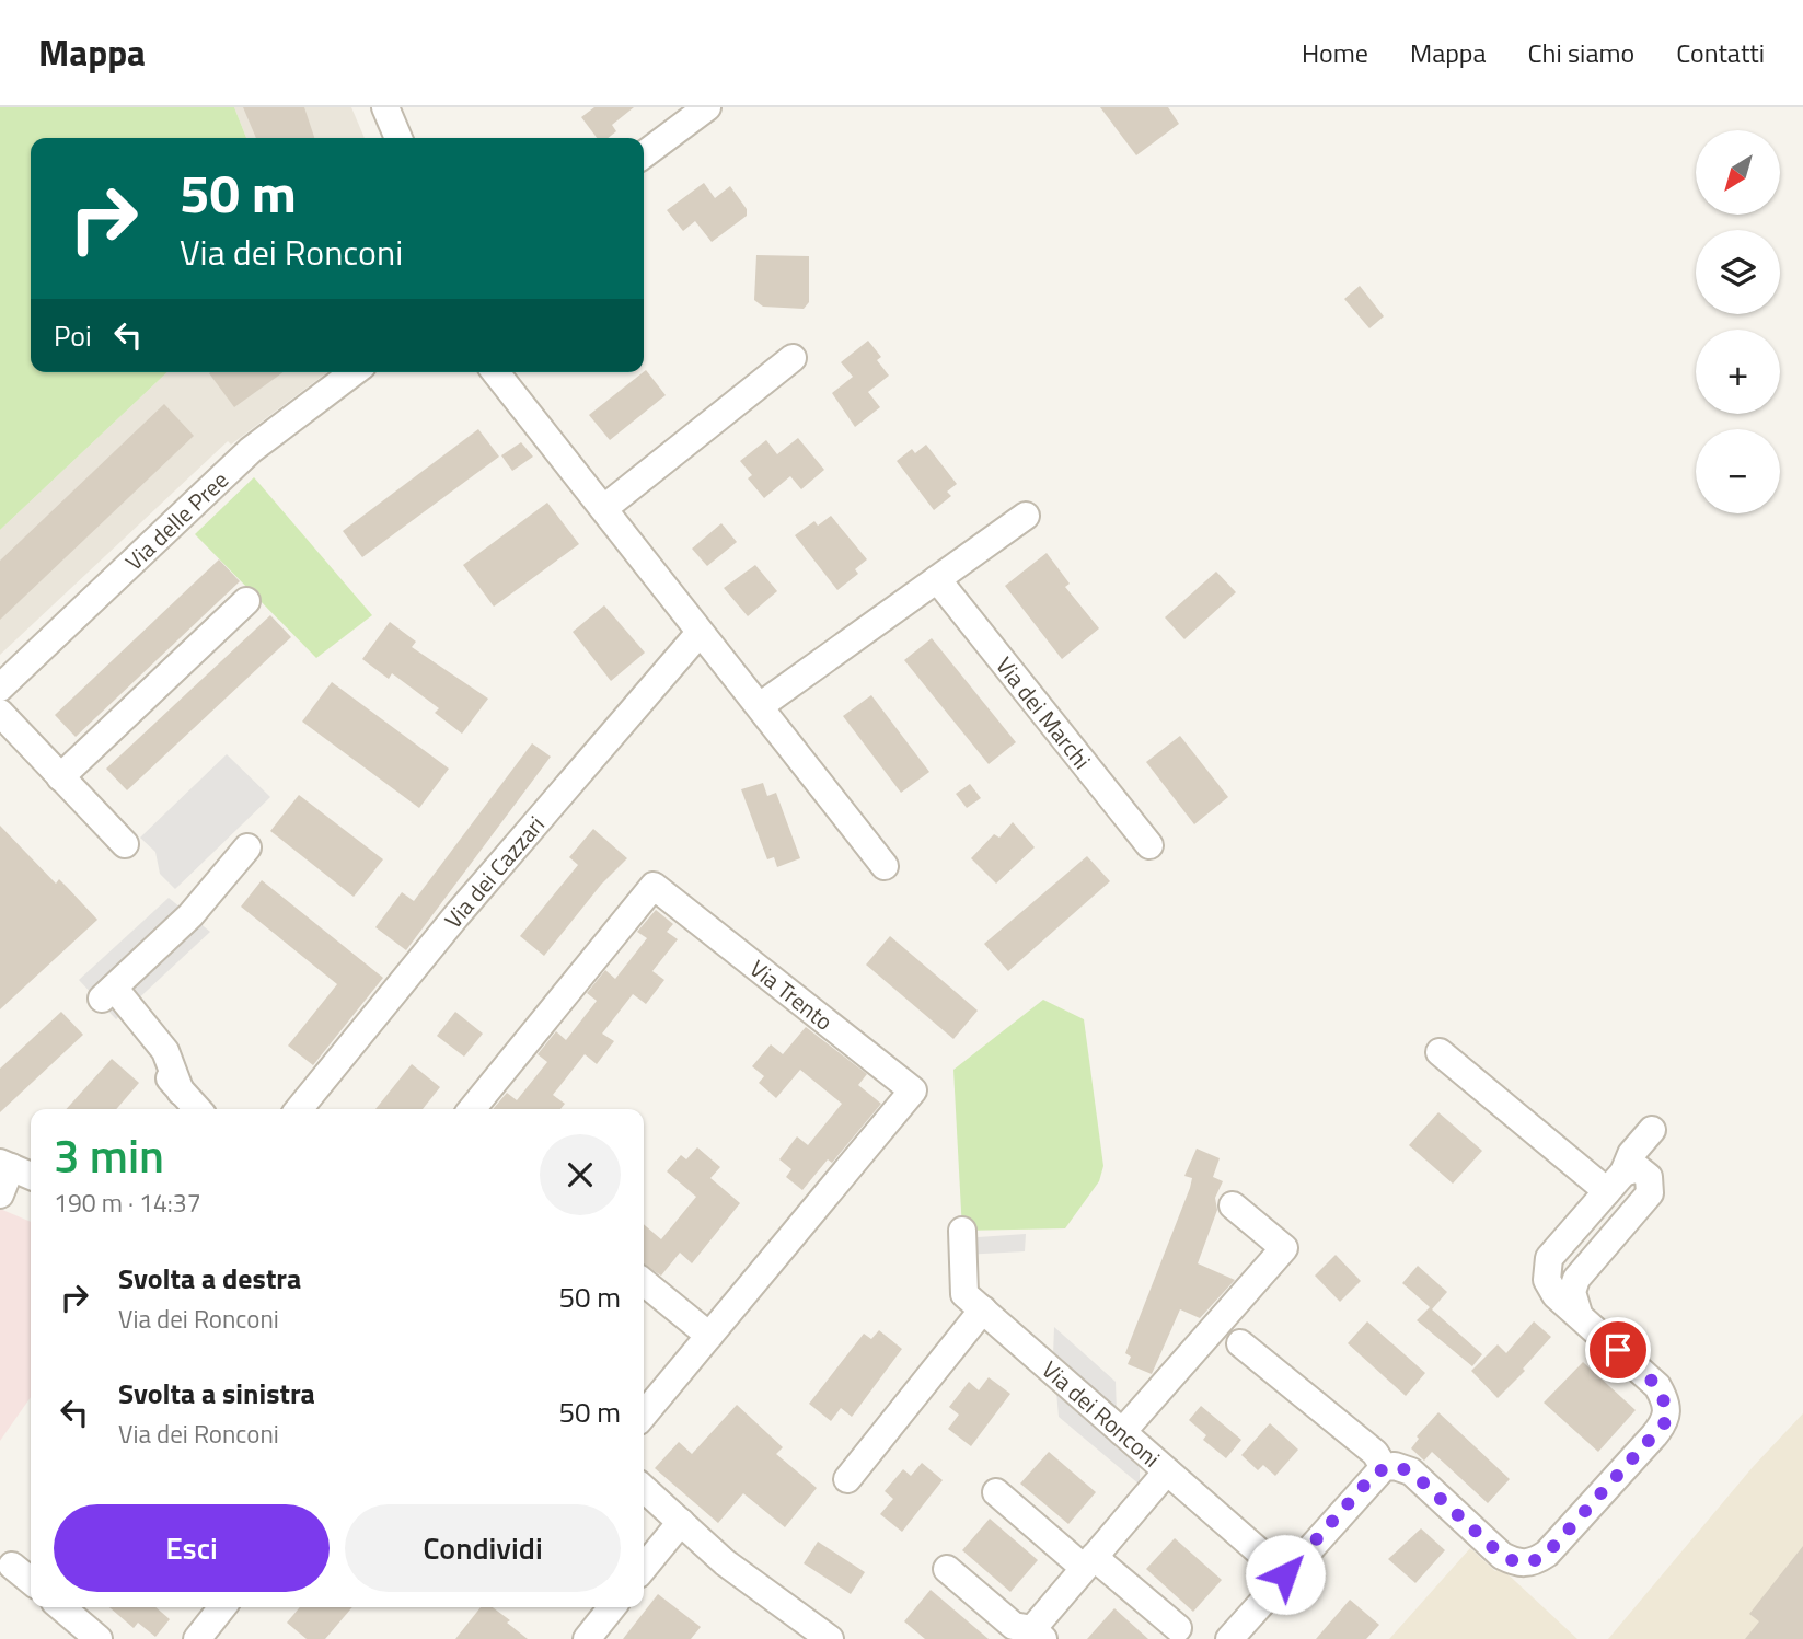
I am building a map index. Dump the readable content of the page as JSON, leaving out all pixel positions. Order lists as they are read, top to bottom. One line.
{"streets":{"street":["Via delle Pree","Via dei Marchi","Via dei Cazzari","Via Trento","Via dei Ronconi"]},"north":"bottom left","page":{"header":"Mappa","nav":["Home","Mappa","Chi siamo","Contatti"],"map_buttons":["+","−"],"turn":["50 m","Via dei Ronconi"],"then":"Poi","heading":["3 min","190 m · 14:37"],"list":[{"name":"Svolta a destra","note":"Via dei Ronconi","value":"50 m"},{"name":"Svolta a sinistra","note":"Via dei Ronconi","value":"50 m"}],"buttons":["Esci","Condividi"]}}
